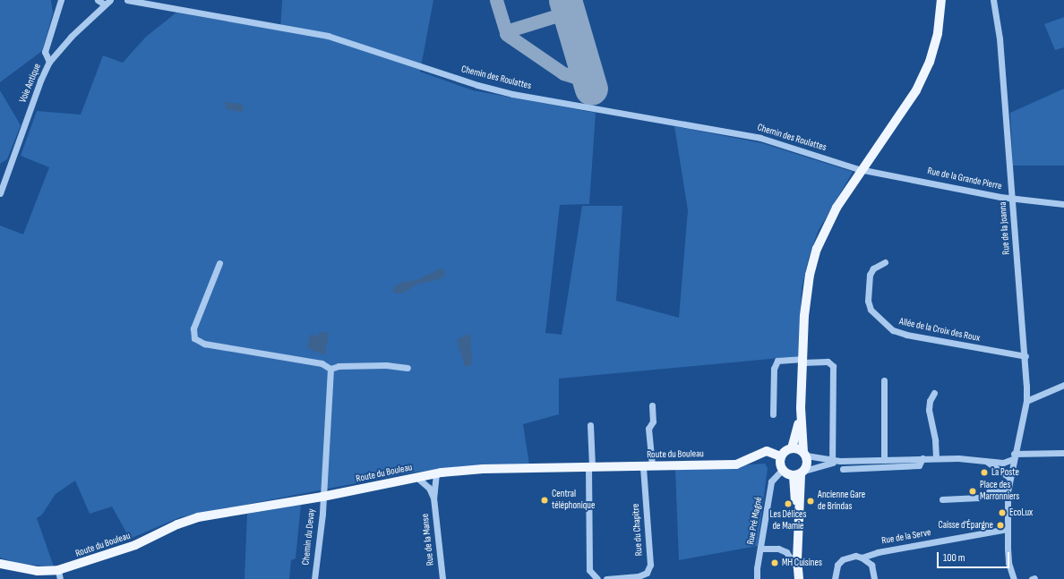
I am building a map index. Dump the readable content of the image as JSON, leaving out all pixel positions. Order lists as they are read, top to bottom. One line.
{"streets":{"main road":["Route du Bouleau"],"street":["Chemin des Roulattes","Voie Antique","Rue de la Grande Pierre","Rue de la Joanna","Allée de la Croix des Roux","Rue Pré Magné","Rue du Chapitre","Chemin du Devay","Rue de la Serve","Rue de la Manse"]},"crossings":[["Chemin des Roulattes","Rue de la Grande Pierre"],["Rue de la Grande Pierre","Rue de la Joanna"],["Rue de la Joanna","Allée de la Croix des Roux"],["Rue de la Joanna","Rue de la Serve"],["Route du Bouleau","Rue Pré Magné"],["Route du Bouleau","Rue du Chapitre"],["Route du Bouleau","Chemin du Devay"],["Route du Bouleau","Rue de la Manse"]],"places":["La Poste","Place des Marronniers","Central téléphonique","Ancienne Gare de Brindas","Les Délices de Mamie","EcoLux","Caisse d'Épargne","MH Cuisines"],"scale_bar":"100 m"}
